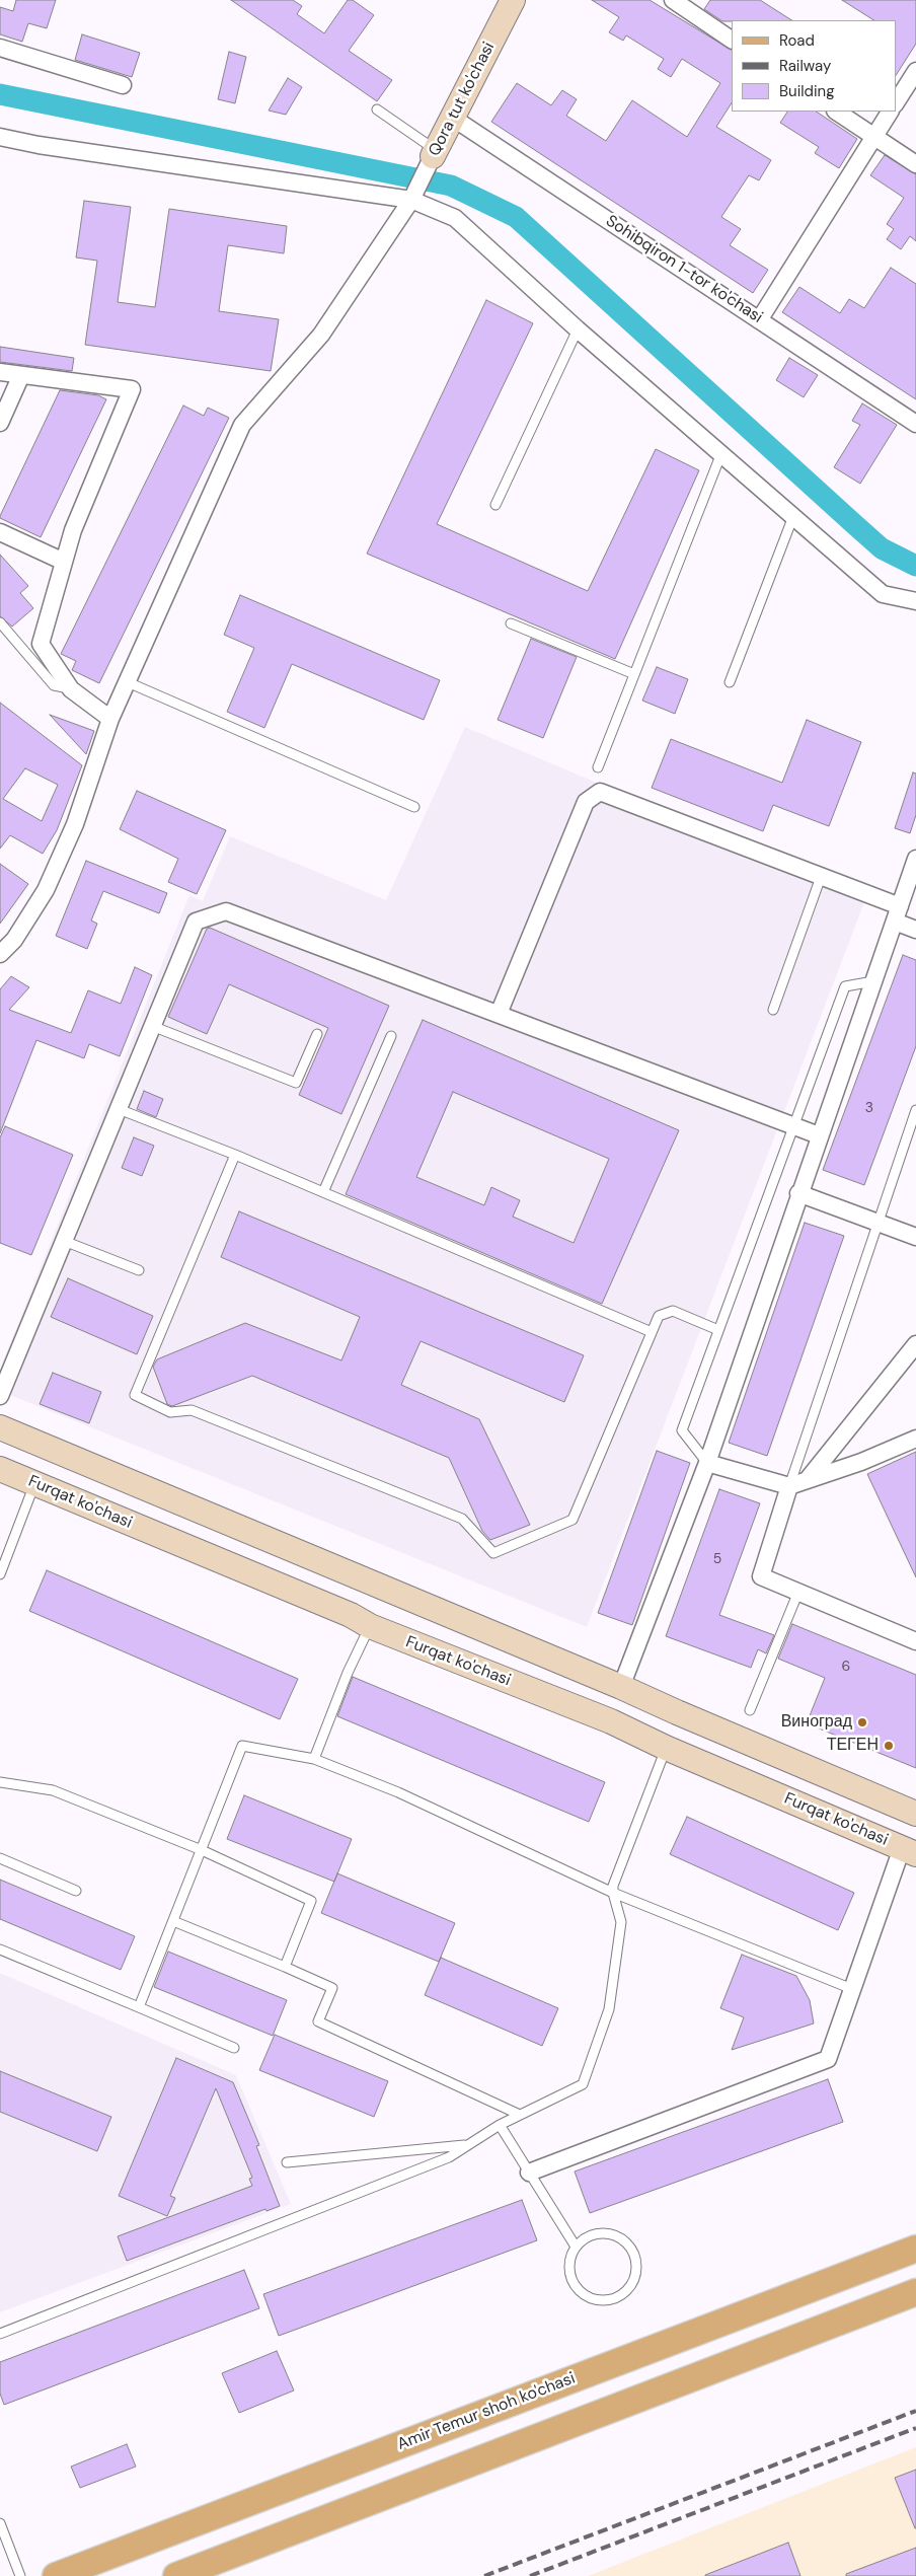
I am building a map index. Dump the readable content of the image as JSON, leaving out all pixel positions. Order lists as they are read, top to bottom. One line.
{"streets":{"main road":["Qora tut ko'chasi","Furqat ko'chasi","Amir Temur shoh ko'chasi"],"street":["Sohibqiron 1-tor ko'chasi"]},"crossings":[["Qora tut ko'chasi","Sohibqiron 1-tor ko'chasi"]],"places":["Виноград","ТЕГЕН"],"house_numbers":["3","5","6"],"legend":["Road","Railway","Building"]}
